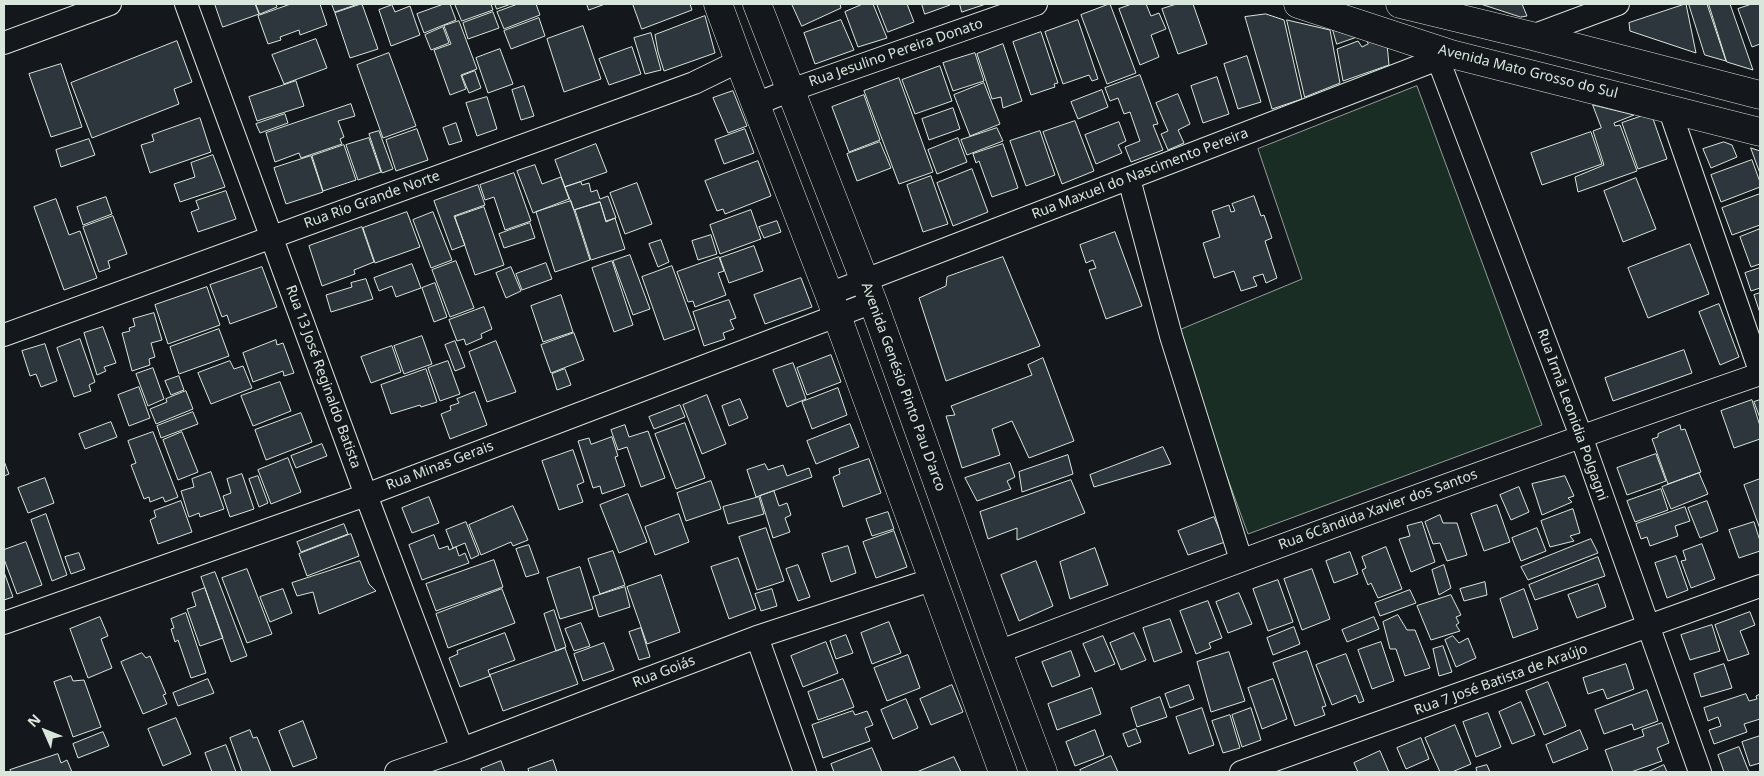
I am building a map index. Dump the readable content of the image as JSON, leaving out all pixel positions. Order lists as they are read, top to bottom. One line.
{"streets":{"street":["Rua Jesulino Pereira Donato","Avenida Mato Grosso do Sul","Rua Maxuel do Nascimento Pereira","Rua Rio Grande Norte","Rua 13 José Reginaldo Batista","Avenida Genésio Pinto Pau D'arco","Rua Irmã Leonidia Polgagni","Rua Minas Gerais","Rua 6Cândida Xavier dos Santos","Rua Goiás","Rua 7 José Batista de Araújo"]},"crossings":[["Rua Jesulino Pereira Donato","Avenida Genésio Pinto Pau D'arco"],["Avenida Mato Grosso do Sul","Rua Maxuel do Nascimento Pereira"],["Avenida Mato Grosso do Sul","Rua Irmã Leonidia Polgagni"],["Rua Maxuel do Nascimento Pereira","Avenida Genésio Pinto Pau D'arco"],["Rua Maxuel do Nascimento Pereira","Rua Irmã Leonidia Polgagni"],["Rua Maxuel do Nascimento Pereira","Rua Minas Gerais"],["Rua Rio Grande Norte","Rua 13 José Reginaldo Batista"],["Rua 13 José Reginaldo Batista","Rua Minas Gerais"],["Rua 13 José Reginaldo Batista","Rua Goiás"],["Avenida Genésio Pinto Pau D'arco","Rua Minas Gerais"],["Avenida Genésio Pinto Pau D'arco","Rua 6Cândida Xavier dos Santos"],["Rua Irmã Leonidia Polgagni","Rua 6Cândida Xavier dos Santos"],["Rua Irmã Leonidia Polgagni","Rua 7 José Batista de Araújo"]],"north":"top left"}
